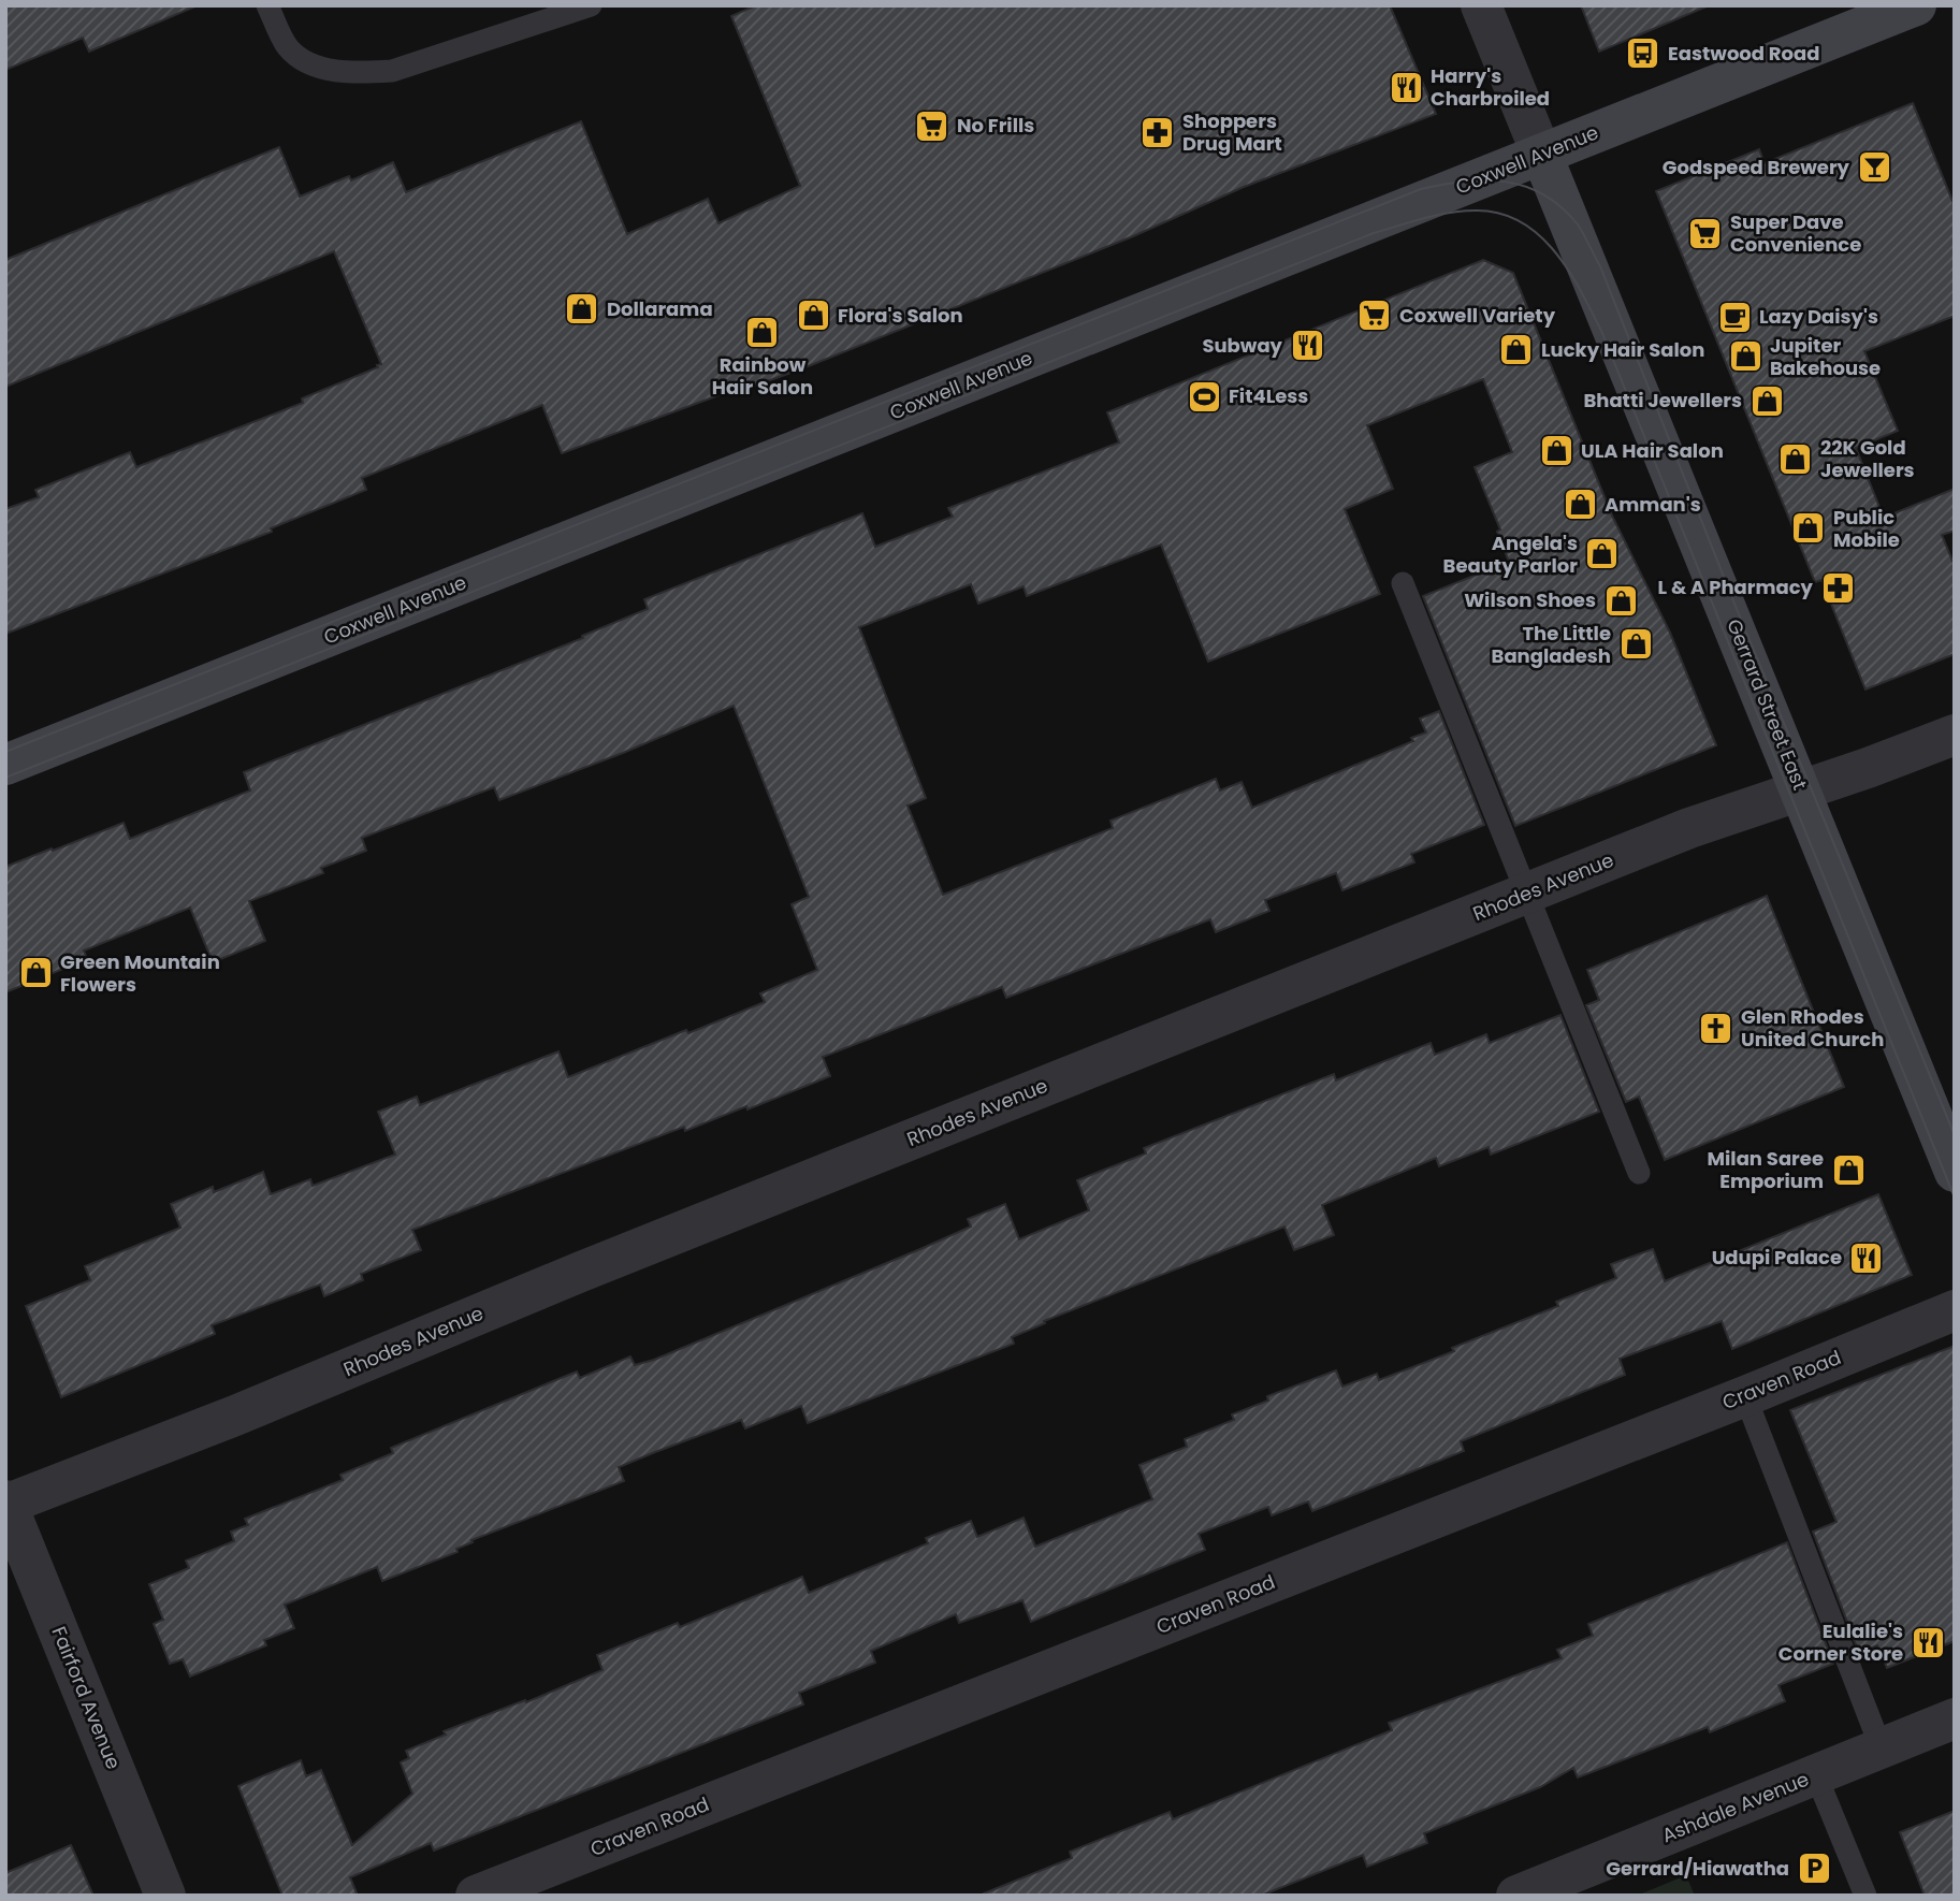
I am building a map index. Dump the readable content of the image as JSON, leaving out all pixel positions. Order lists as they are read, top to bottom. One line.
{"streets":{"main road":["Coxwell Avenue","Gerrard Street East"],"street":["Rhodes Avenue","Craven Road","Fairford Avenue","Ashdale Avenue"]},"crossings":[["Coxwell Avenue","Gerrard Street East"],["Gerrard Street East","Rhodes Avenue"],["Rhodes Avenue","Fairford Avenue"]],"places":{"bus stop":["Eastwood Road"],"restaurant":["Harry's Charbroiled","Subway","Udupi Palace","Eulalie's Corner Store"],"supermarket":["No Frills","Super Dave Convenience","Coxwell Variety"],"pharmacy":["Shoppers Drug Mart","L & A Pharmacy"],"bar":["Godspeed Brewery"],"shop":["Dollarama","Flora's Salon","Rainbow Hair Salon","Lucky Hair Salon","Jupiter Bakehouse","Bhatti Jewellers","ULA Hair Salon","22K Gold Jewellers","Amman's","Public Mobile","Angela's Beauty Parlor","Wilson Shoes","The Little Bangladesh","Green Mountain Flowers","Milan Saree Emporium"],"cafe":["Lazy Daisy's"],"sports":["Fit4Less"],"church":["Glen Rhodes United Church"],"parking":["Gerrard/Hiawatha"]}}
